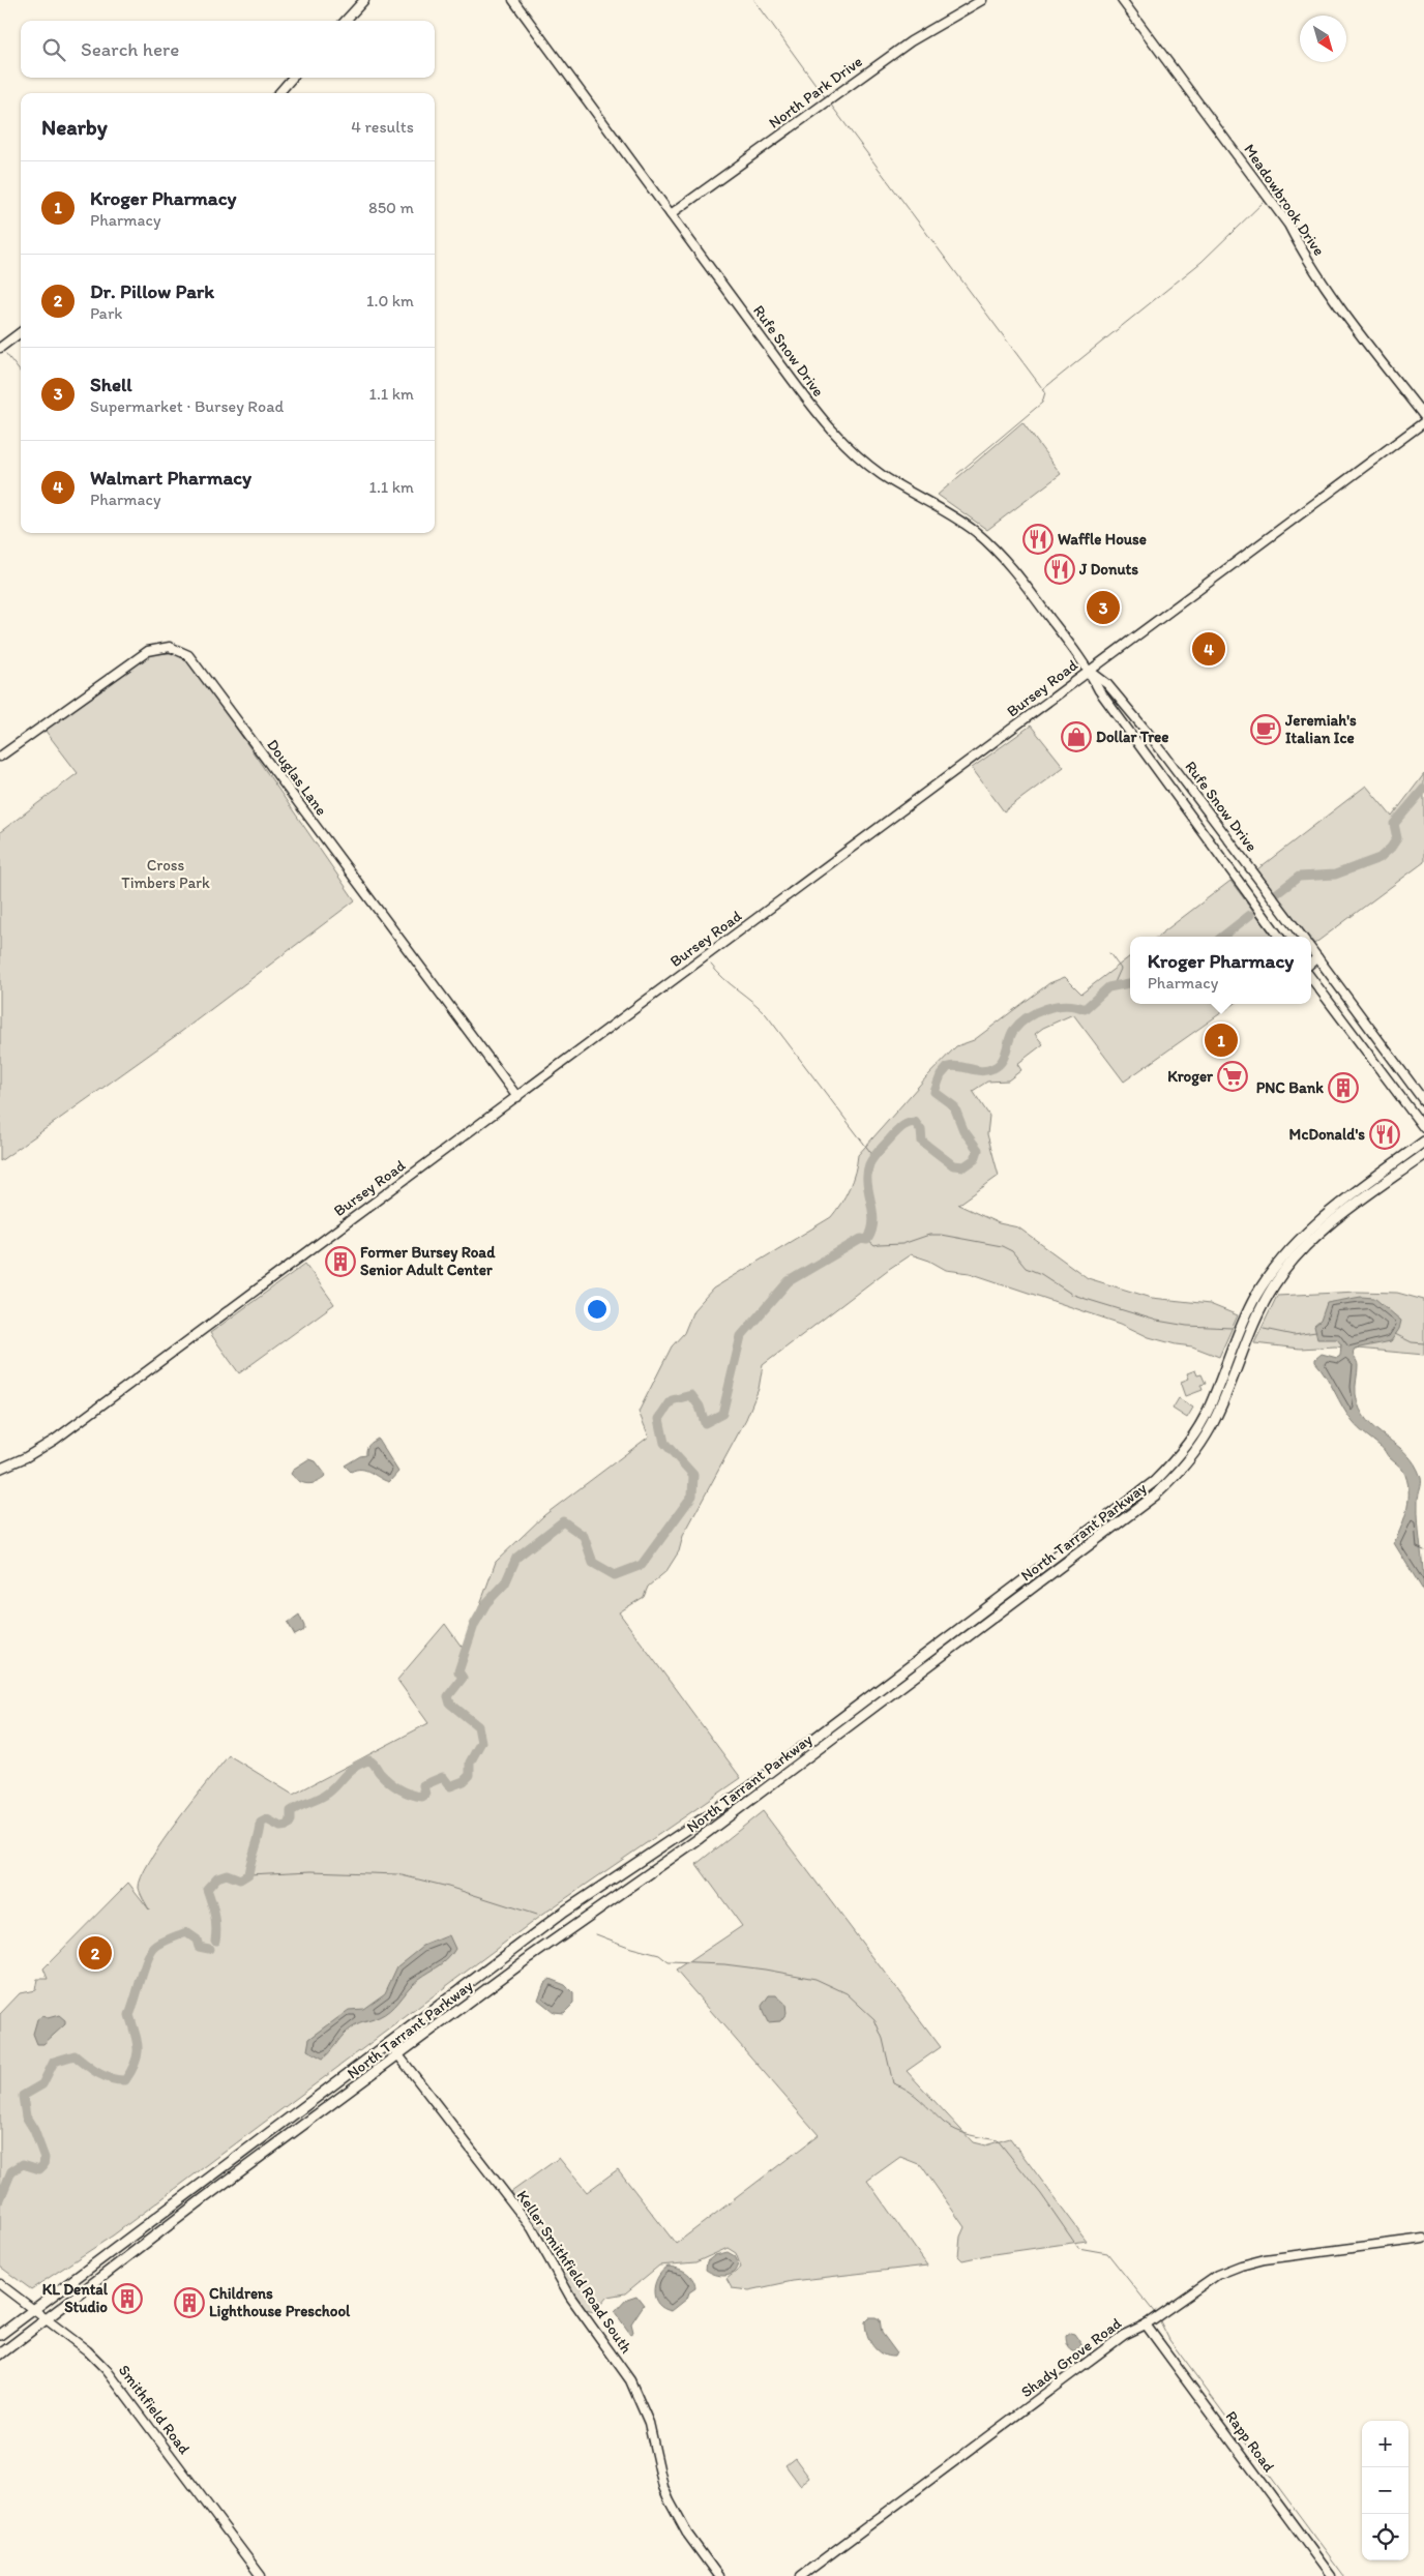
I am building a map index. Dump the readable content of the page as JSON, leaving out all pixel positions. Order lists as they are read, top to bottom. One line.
{"streets":{"main road":["North Park Drive","Meadowbrook Drive","Rufe Snow Drive","Bursey Road","Douglas Lane","North Tarrant Parkway","Keller Smithfield Road South","Shady Grove Road","Smithfield Road","Rapp Road"]},"crossings":[["North Park Drive","Rufe Snow Drive"],["Rufe Snow Drive","Bursey Road"],["Bursey Road","Douglas Lane"],["North Tarrant Parkway","Keller Smithfield Road South"],["North Tarrant Parkway","Smithfield Road"],["Shady Grove Road","Rapp Road"]],"parks":["Cross Timbers Park"],"places":{"restaurant":["Waffle House","J Donuts","McDonald's"],"cafe":["Jeremiah's Italian Ice"],"shop":["Dollar Tree"],"supermarket":["Kroger"],"building":["PNC Bank","Former Bursey Road Senior Adult Center","KL Dental Studio","Childrens Lighthouse Preschool"]},"north":"bottom right","page":{"search":"Search here","heading":["Nearby","4 results"],"list":[{"mark":"1","name":"Kroger Pharmacy","note":"Pharmacy","value":"850 m"},{"mark":"2","name":"Dr. Pillow Park","note":"Park","value":"1.0 km"},{"mark":"3","name":"Shell","note":"Supermarket · Bursey Road","value":"1.1 km"},{"mark":"4","name":"Walmart Pharmacy","note":"Pharmacy","value":"1.1 km"}],"pins":["3","4","1","2"],"popup":["Kroger Pharmacy","Pharmacy"],"map_buttons":["+","−"]}}
